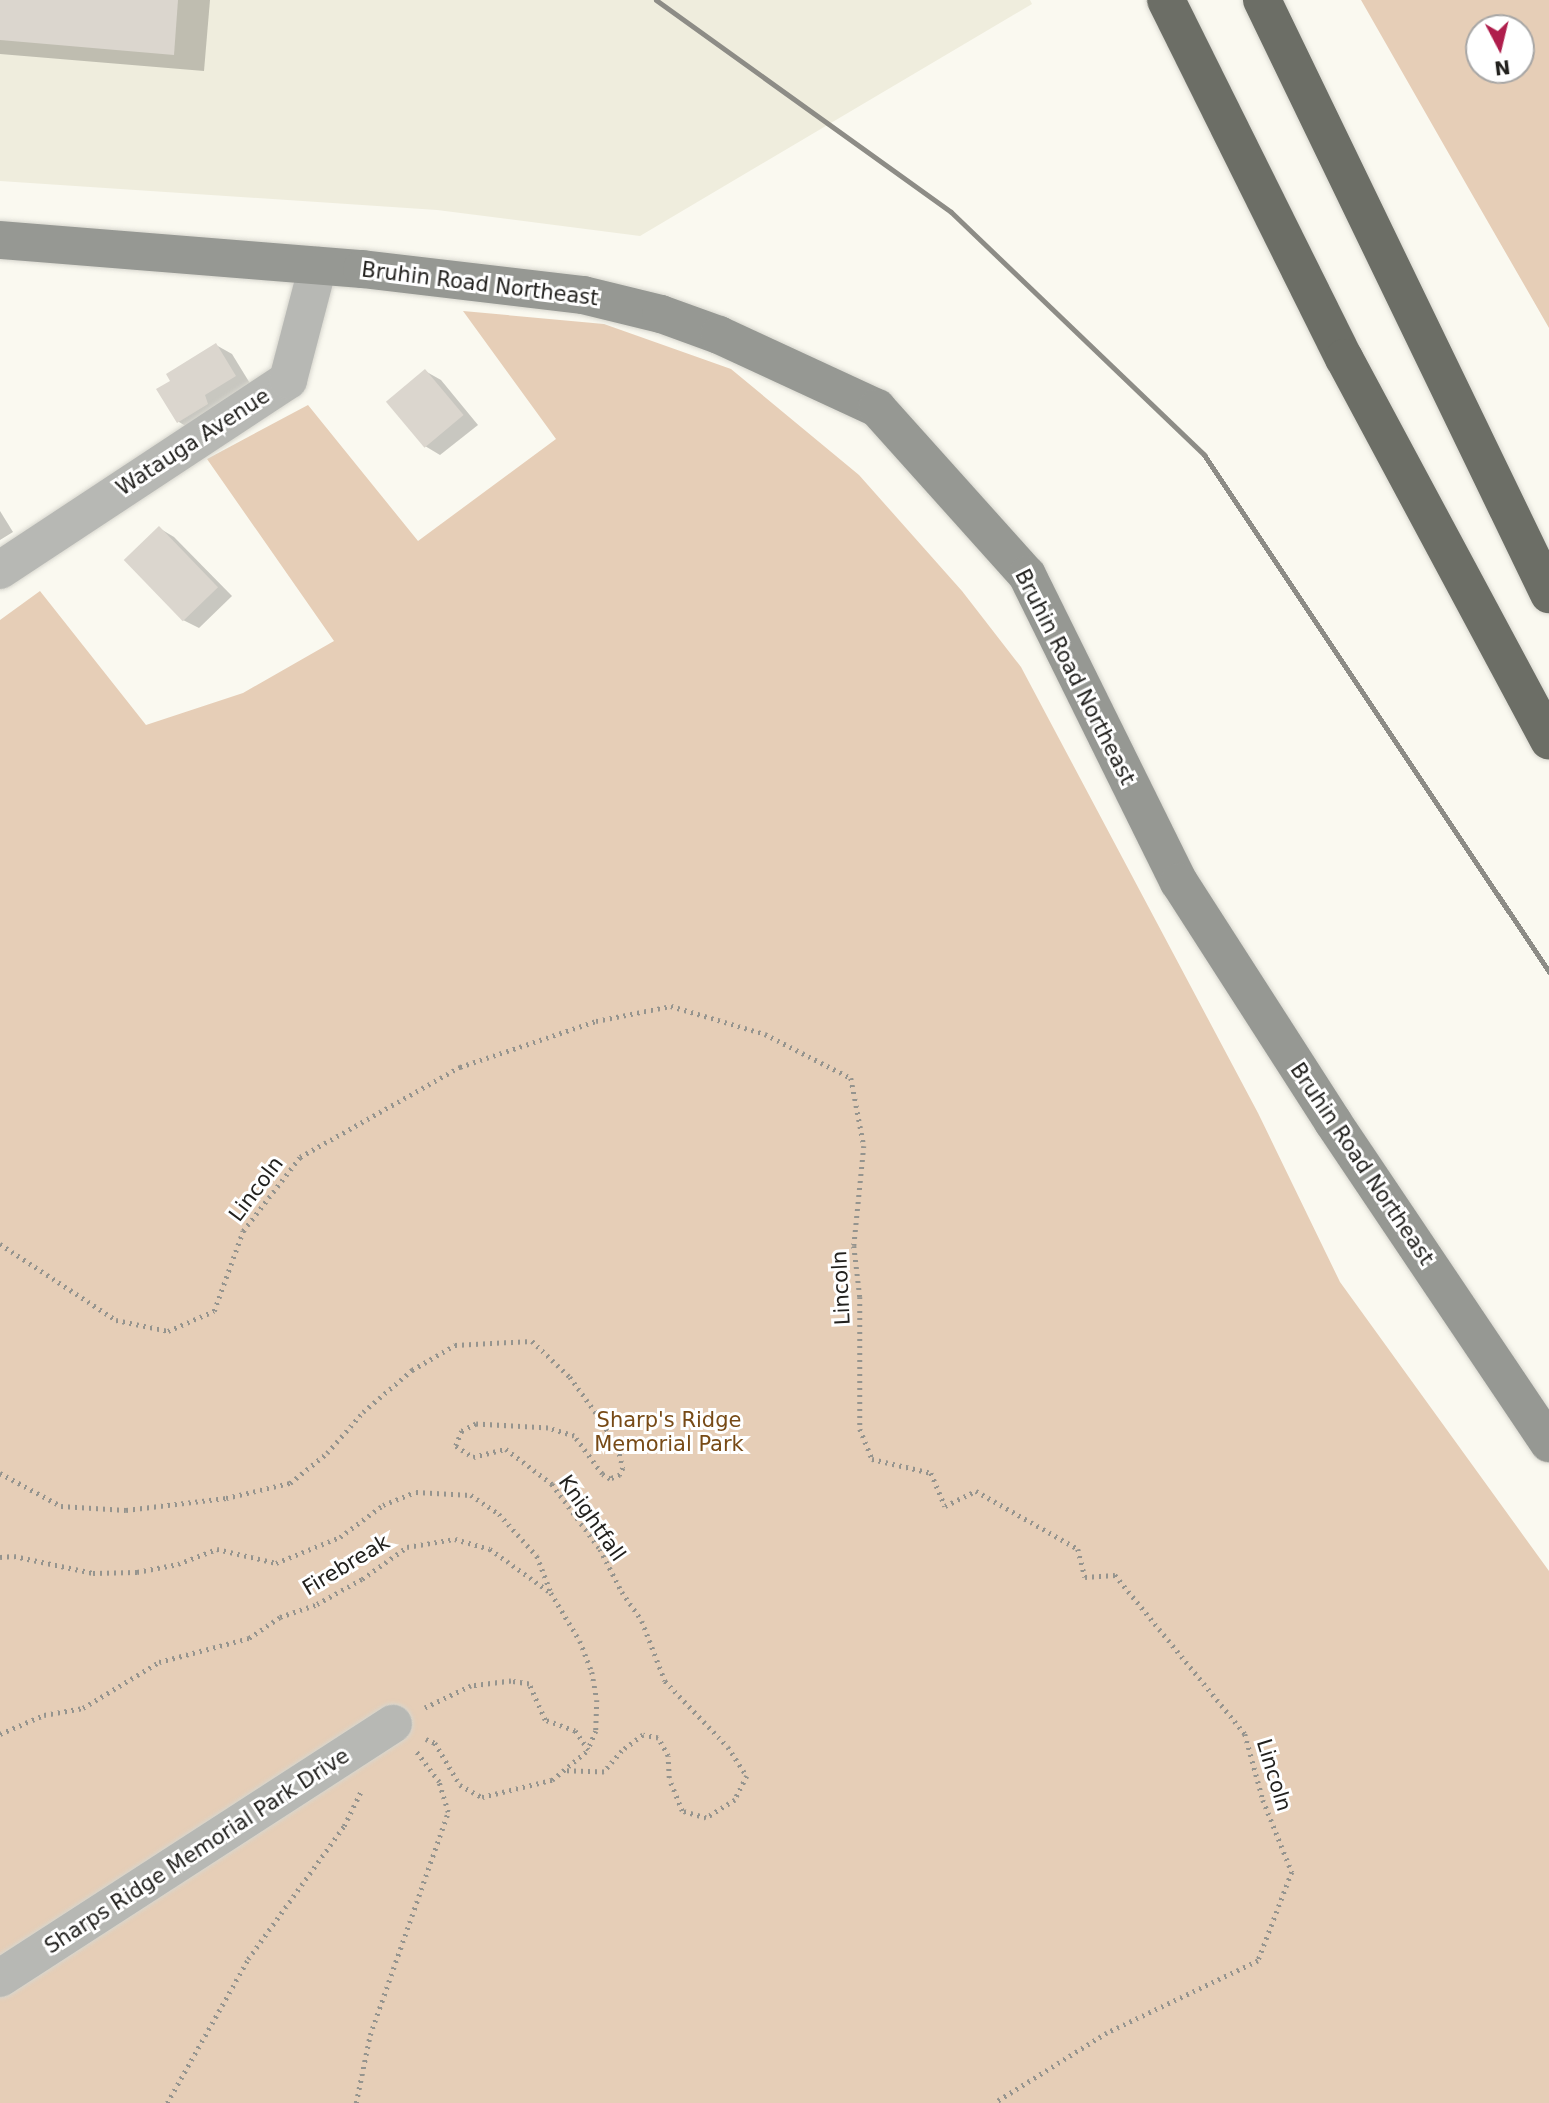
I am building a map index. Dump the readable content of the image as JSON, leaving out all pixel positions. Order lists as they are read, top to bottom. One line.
{"streets":{"main road":["Bruhin Road Northeast"],"street":["Watauga Avenue","Sharps Ridge Memorial Park Drive"],"path":["Lincoln","Knightfall","Firebreak"]},"crossings":[["Bruhin Road Northeast","Watauga Avenue"]],"parks":["Sharp's Ridge Memorial Park"],"north":"bottom"}
